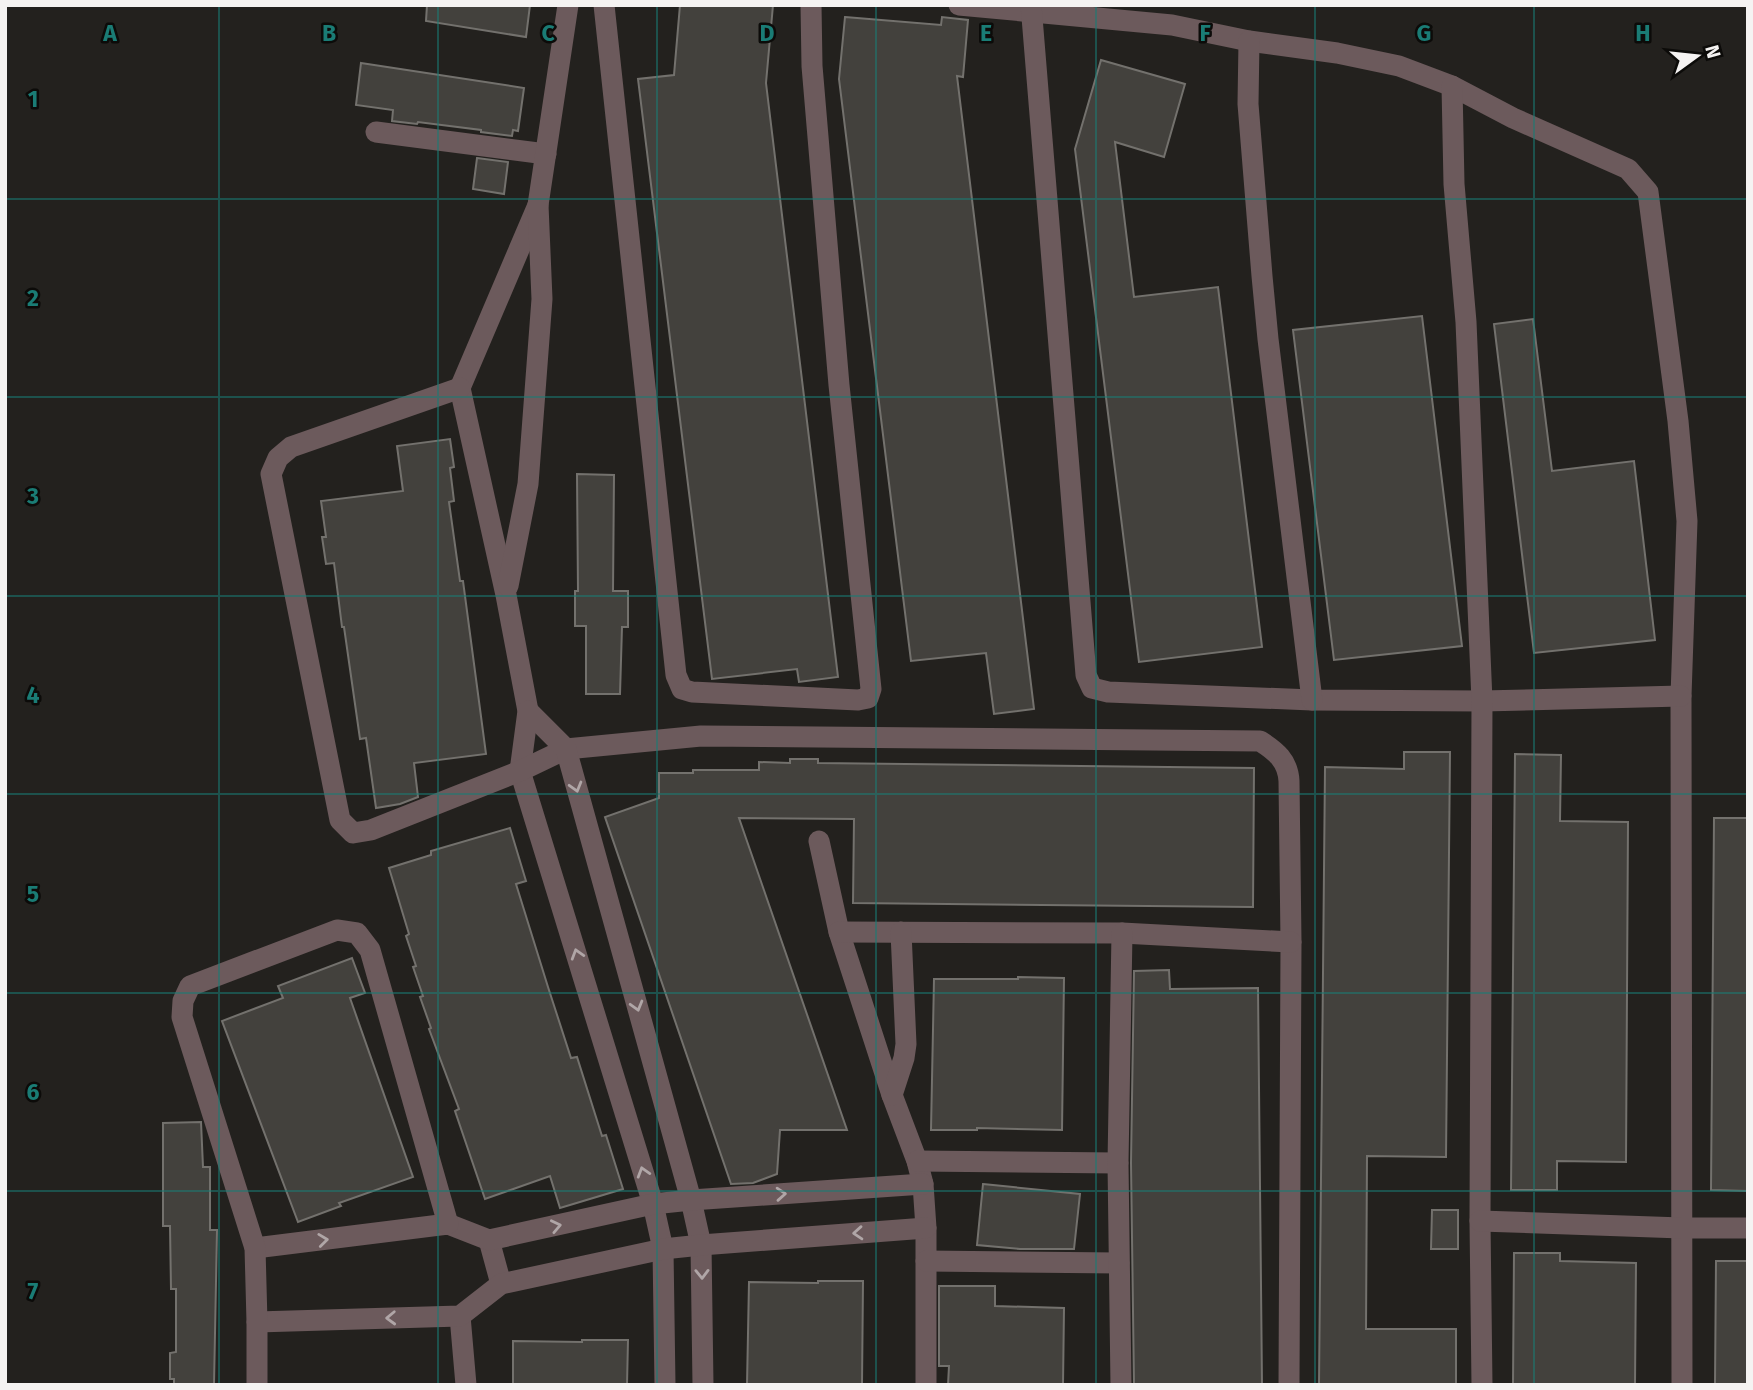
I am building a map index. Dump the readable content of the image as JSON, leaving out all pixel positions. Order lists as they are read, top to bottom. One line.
{"north":"right","grid":{"columns":["A","B","C","D","E","F","G","H"],"rows":["1","2","3","4","5","6","7"]}}
